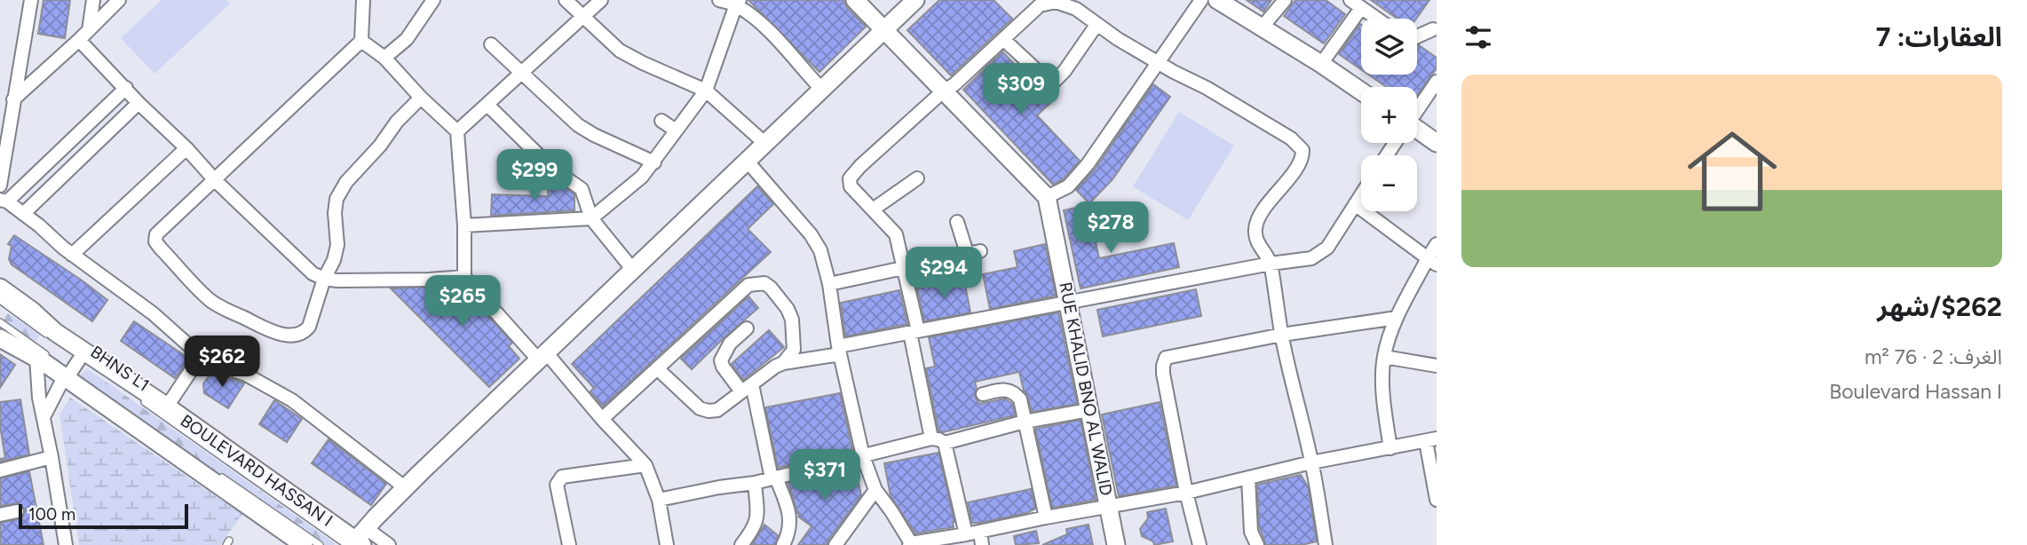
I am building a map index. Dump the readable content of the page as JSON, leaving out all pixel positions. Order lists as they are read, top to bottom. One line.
{"streets":{"street":["RUE KHALID BNO AL WALID","BOULEVARD HASSAN I"],"lane":["BHNS L1"]},"crossings":[["BHNS L1","BOULEVARD HASSAN I"]],"scale_bar":"100 m","page":{"heading":"العقارات: 7","map_buttons":["+","−"],"price":["$309","$299","$278","$294","$265","$262","$371"],"list":[{"name":"$262/شهر","note":"الغرف: 2 · 76 m² · Boulevard Hassan I"}],"scale":"100 m"}}
